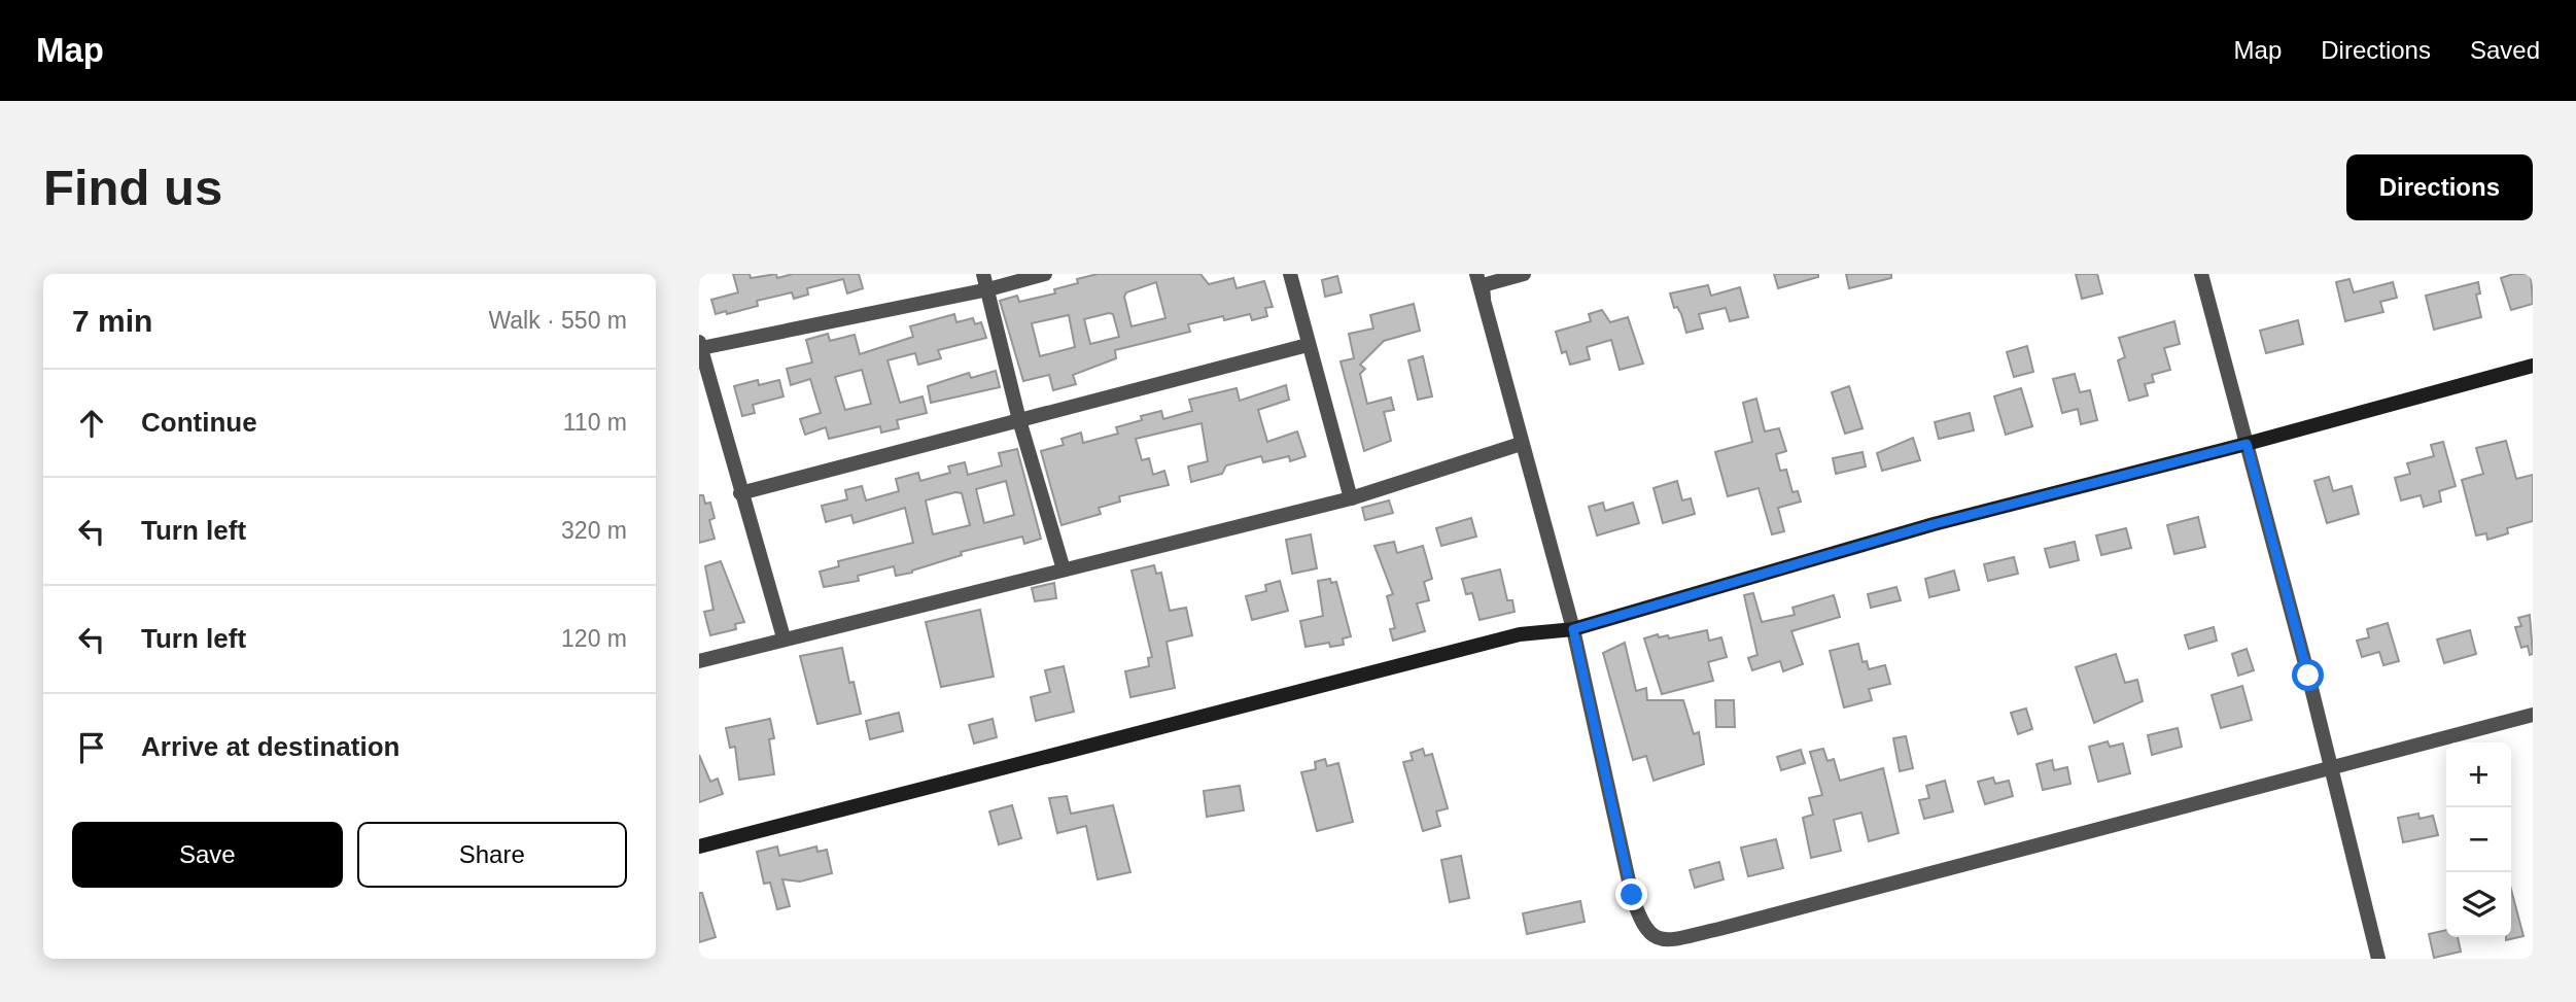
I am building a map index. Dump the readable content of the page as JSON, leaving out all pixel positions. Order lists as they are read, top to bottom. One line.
{"page":{"header":"Map","nav":["Map","Directions","Saved"],"buttons":["Directions",["Save","Share"]],"title":"Find us","heading":["7 min","Walk · 550 m"],"list":[["Continue","110 m"],["Turn left","320 m"],["Turn left","120 m"],"Arrive at destination"],"map_buttons":["+","−"]}}
